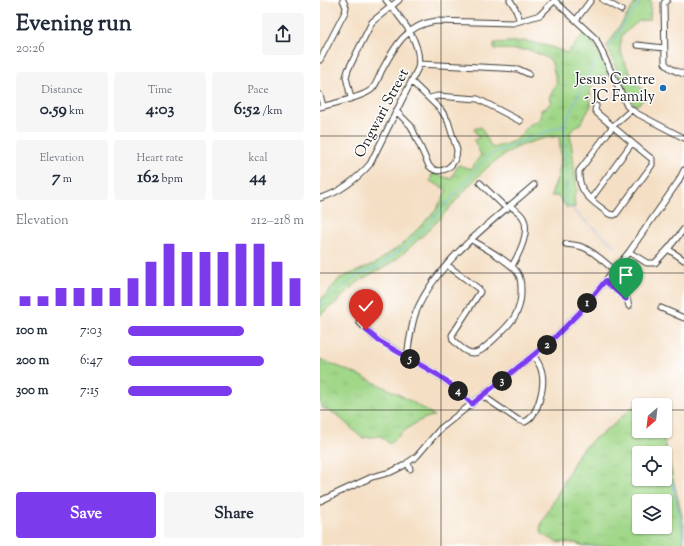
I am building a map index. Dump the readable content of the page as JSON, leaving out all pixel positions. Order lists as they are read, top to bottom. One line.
{"streets":{"street":["Ongwari Street"]},"places":["Jesus Centre - JC Family"],"north":"bottom left","page":{"heading":["Evening run","20:26"],"stats":[["Distance","0.59 km"],["Time","4:03"],["Pace","6:52 /km"],["Elevation","7 m"],["Heart rate","162 bpm"],["kcal","44"]],"chart":["Elevation","212–218 m"],"pins":["1","2","5","3","4"],"list":[{"name":"100 m","note":"7:03"},{"name":"200 m","note":"6:47"},{"name":"300 m","note":"7:15"}],"buttons":["Save","Share"]}}
